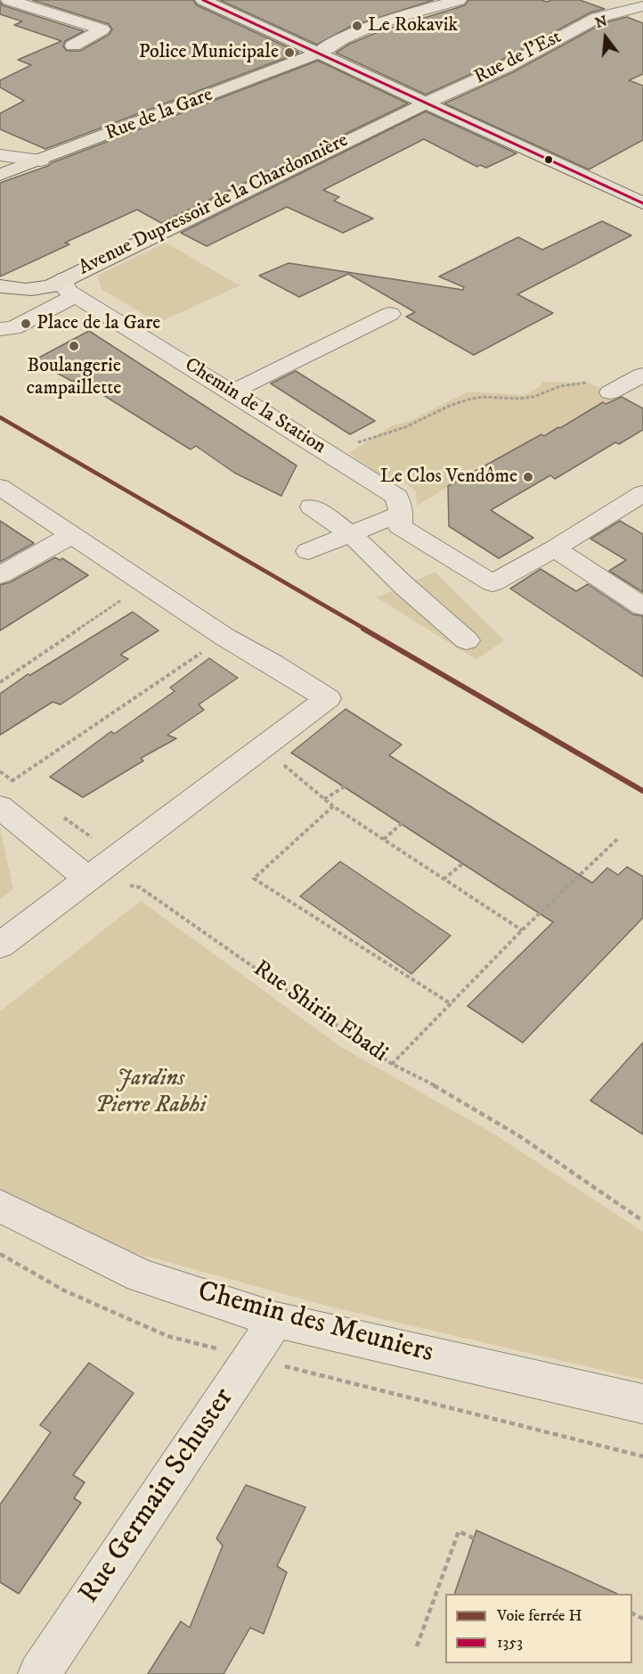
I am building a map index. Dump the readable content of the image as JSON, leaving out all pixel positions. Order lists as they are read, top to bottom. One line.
{"streets":{"main road":["Rue de la Gare","Avenue Dupressoir de la Chardonnière"],"street":["Rue de l'Est","Chemin de la Station","Chemin des Meuniers","Rue Germain Schuster"],"path":["Rue Shirin Ebadi"]},"crossings":[["Rue de l'Est","Avenue Dupressoir de la Chardonnière"],["Avenue Dupressoir de la Chardonnière","Chemin de la Station"],["Chemin des Meuniers","Rue Germain Schuster"]],"parks":["Jardins Pierre Rabhi"],"places":["Le Rokavik","Police Municipale","Place de la Gare","Boulangerie campaillette","Le Clos Vendôme"],"lines":["transit line 1353","rail line H"],"legend":["Voie ferrée H","1353"],"north":"top"}
